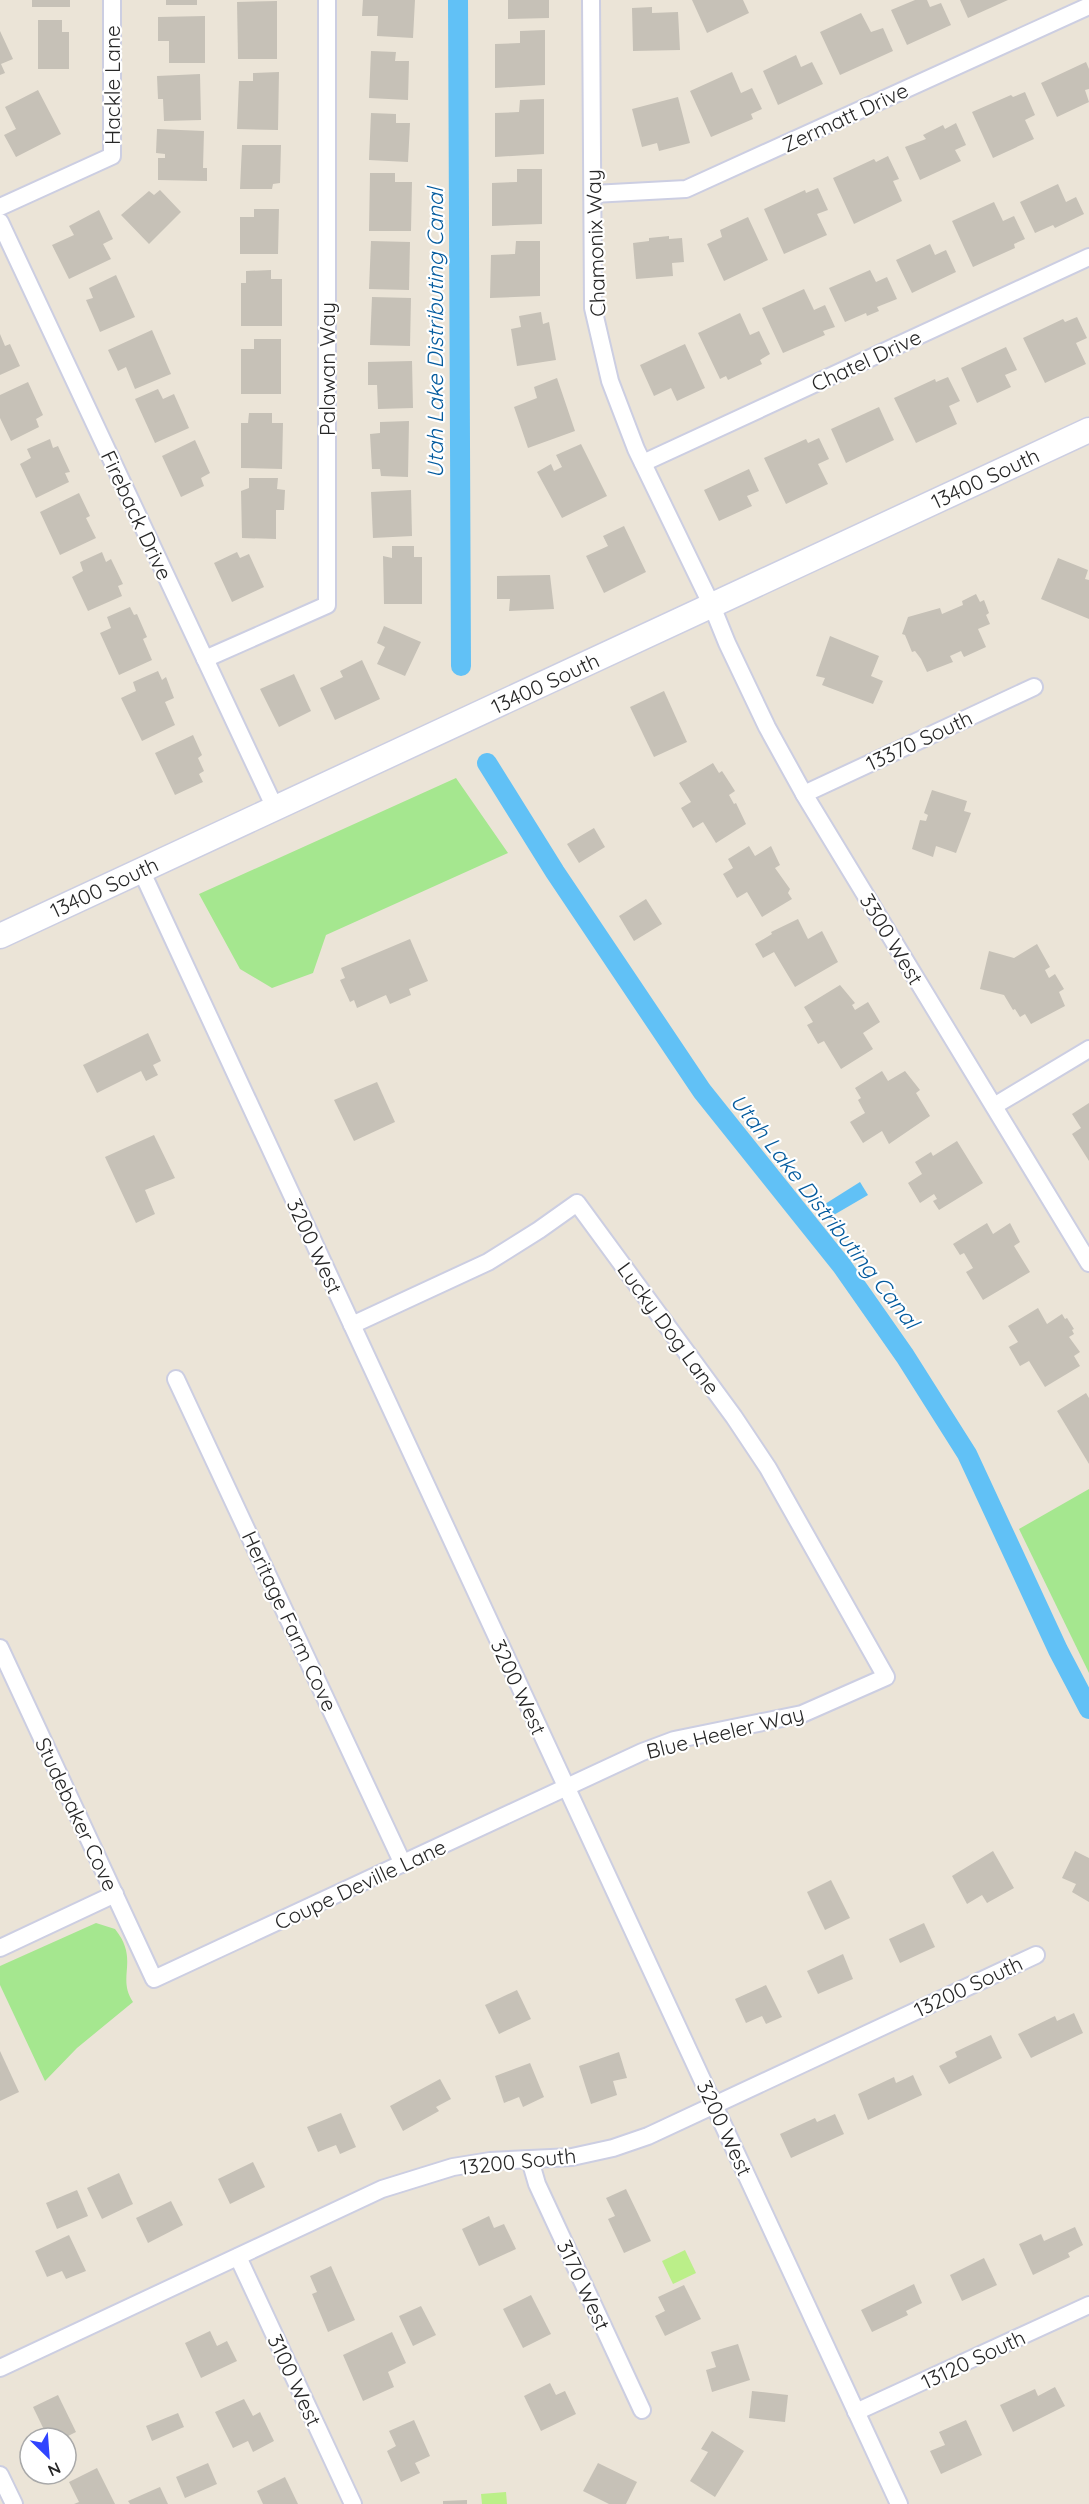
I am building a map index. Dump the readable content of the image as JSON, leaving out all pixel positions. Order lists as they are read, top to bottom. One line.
{"streets":{"main road":["13400 South"],"street":["Hackle Lane","Zermatt Drive","Chamonix Way","Chatel Drive","Palawan Way","Fireback Drive","13370 South","3300 West","3200 West","Lucky Dog Lane","Heritage Farm Cove","Blue Heeler Way","Studebaker Cove","Coupe Deville Lane","13200 South","3170 West","13120 South","3100 West"]},"crossings":[["Zermatt Drive","Chamonix Way"],["Chamonix Way","Chatel Drive"],["Chamonix Way","13400 South"],["Chamonix Way","3300 West"],["Palawan Way","Fireback Drive"],["13400 South","Fireback Drive"],["13400 South","3300 West"],["13400 South","3200 West"],["13370 South","3300 West"],["3200 West","Lucky Dog Lane"],["3200 West","Blue Heeler Way"],["3200 West","Coupe Deville Lane"],["3200 West","13200 South"],["3200 West","13120 South"],["Lucky Dog Lane","Blue Heeler Way"],["Heritage Farm Cove","Coupe Deville Lane"],["Blue Heeler Way","Coupe Deville Lane"],["Studebaker Cove","Coupe Deville Lane"],["13200 South","3170 West"],["13200 South","3100 West"]],"water":["Utah Lake Distributing Canal"],"north":"bottom right"}
